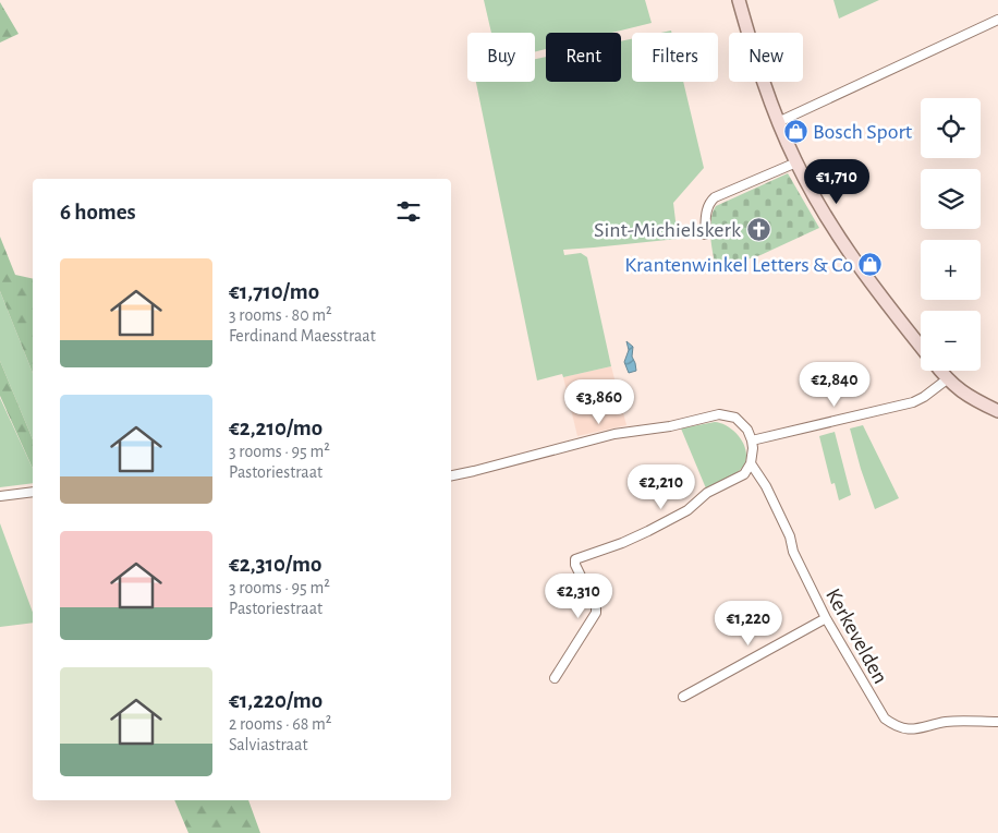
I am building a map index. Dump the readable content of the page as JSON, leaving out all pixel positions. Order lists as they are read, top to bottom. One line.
{"streets":{"street":["Kerkevelden"]},"places":{"shop":["Bosch Sport","Krantenwinkel Letters & Co"],"church":["Sint-Michielskerk"]},"page":{"chip":["Buy","Rent","Filters","New"],"map_buttons":["+","−"],"price":["€1,710","€2,840","€3,860","€2,210","€2,310","€1,220"],"heading":"6 homes","list":[{"name":"€1,710/mo","note":"3 rooms · 80 m² · Ferdinand Maesstraat"},{"name":"€2,210/mo","note":"3 rooms · 95 m² · Pastoriestraat"},{"name":"€2,310/mo","note":"3 rooms · 95 m² · Pastoriestraat"},{"name":"€1,220/mo","note":"2 rooms · 68 m² · Salviastraat"}]}}
